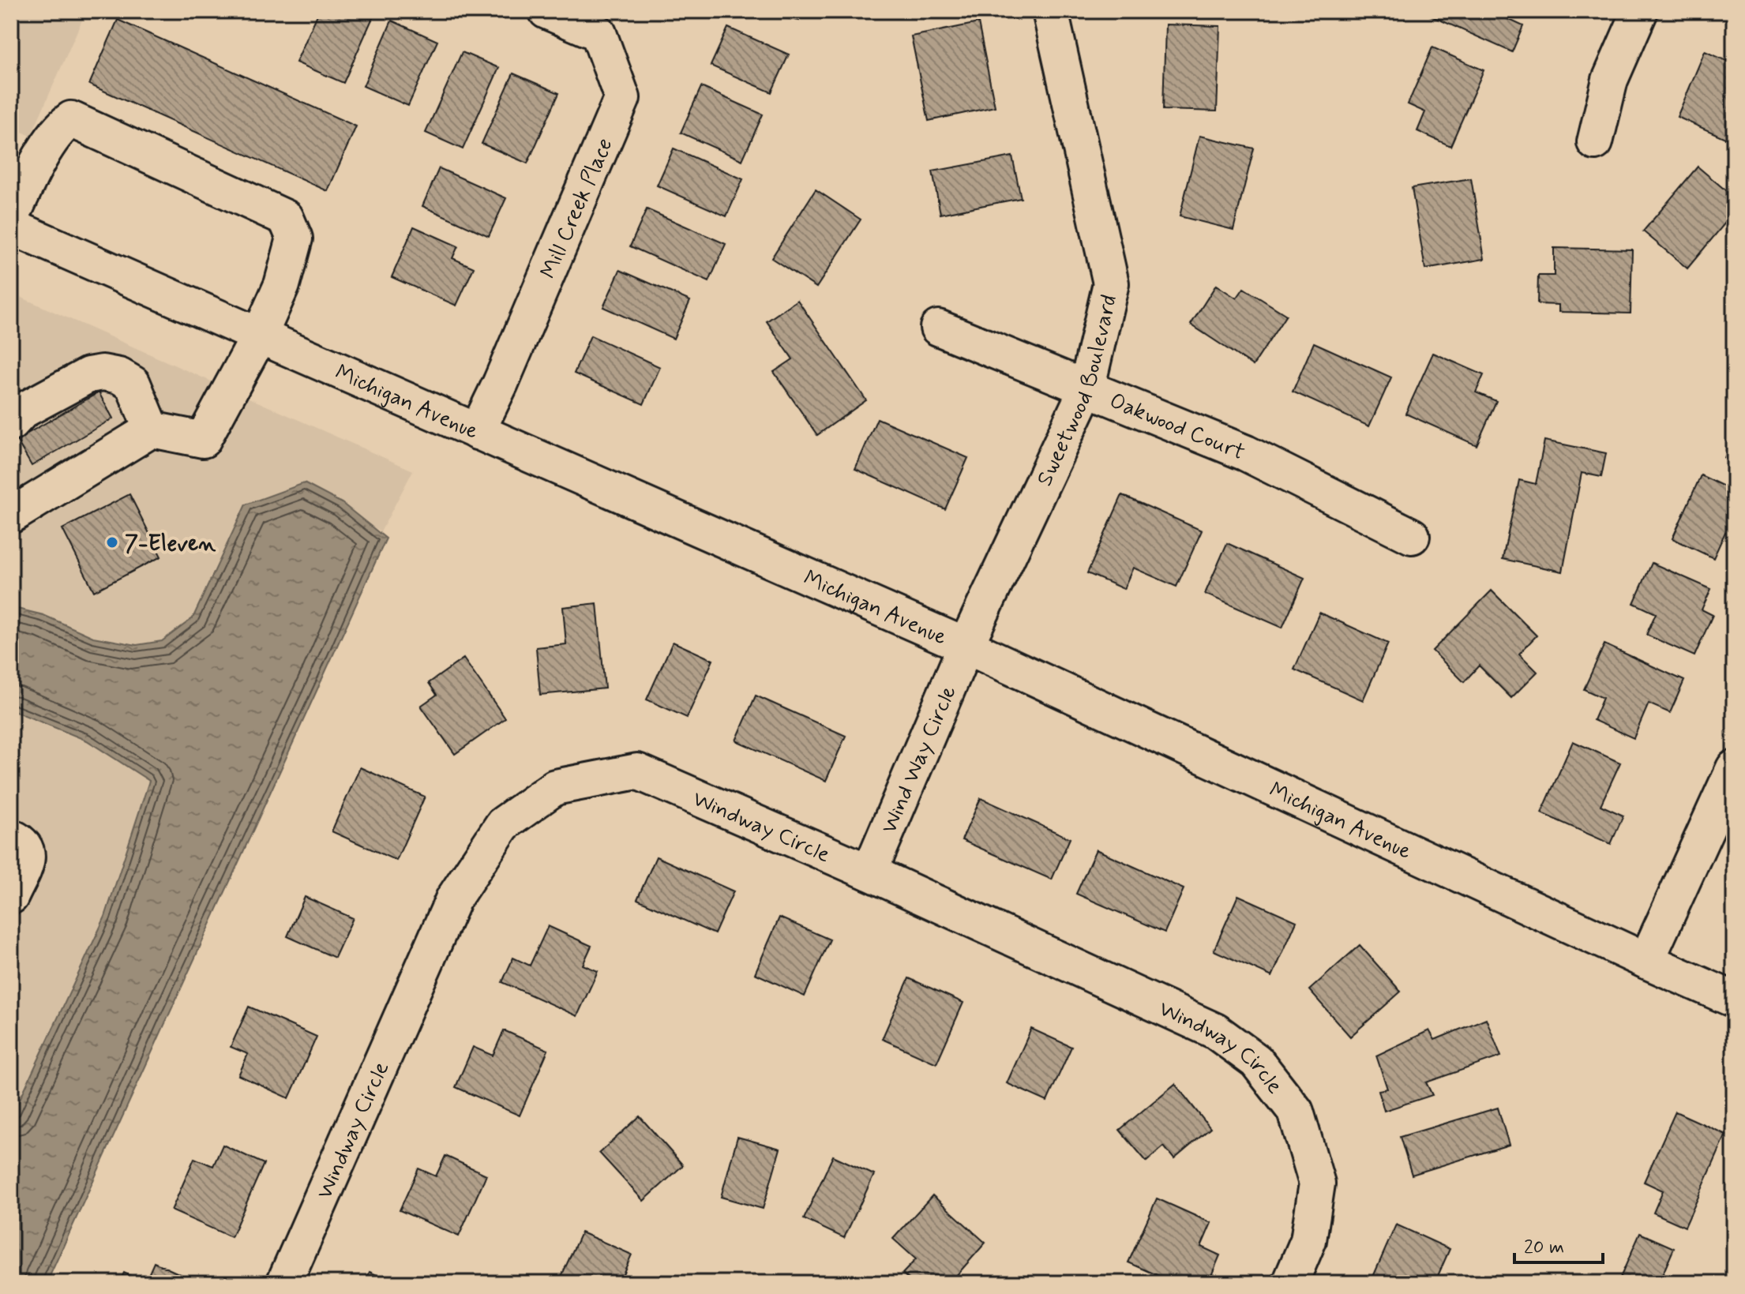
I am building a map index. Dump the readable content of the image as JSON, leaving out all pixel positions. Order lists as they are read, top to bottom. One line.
{"streets":{"street":["Mill Creek Place","Sweetwood Boulevard","Michigan Avenue","Oakwood Court","Wind Way Circle","Windway Circle"]},"crossings":[["Mill Creek Place","Michigan Avenue"],["Sweetwood Boulevard","Michigan Avenue"],["Sweetwood Boulevard","Oakwood Court"],["Sweetwood Boulevard","Wind Way Circle"],["Michigan Avenue","Wind Way Circle"],["Wind Way Circle","Windway Circle"]],"places":["7-Eleven"],"scale_bar":"20 m"}
